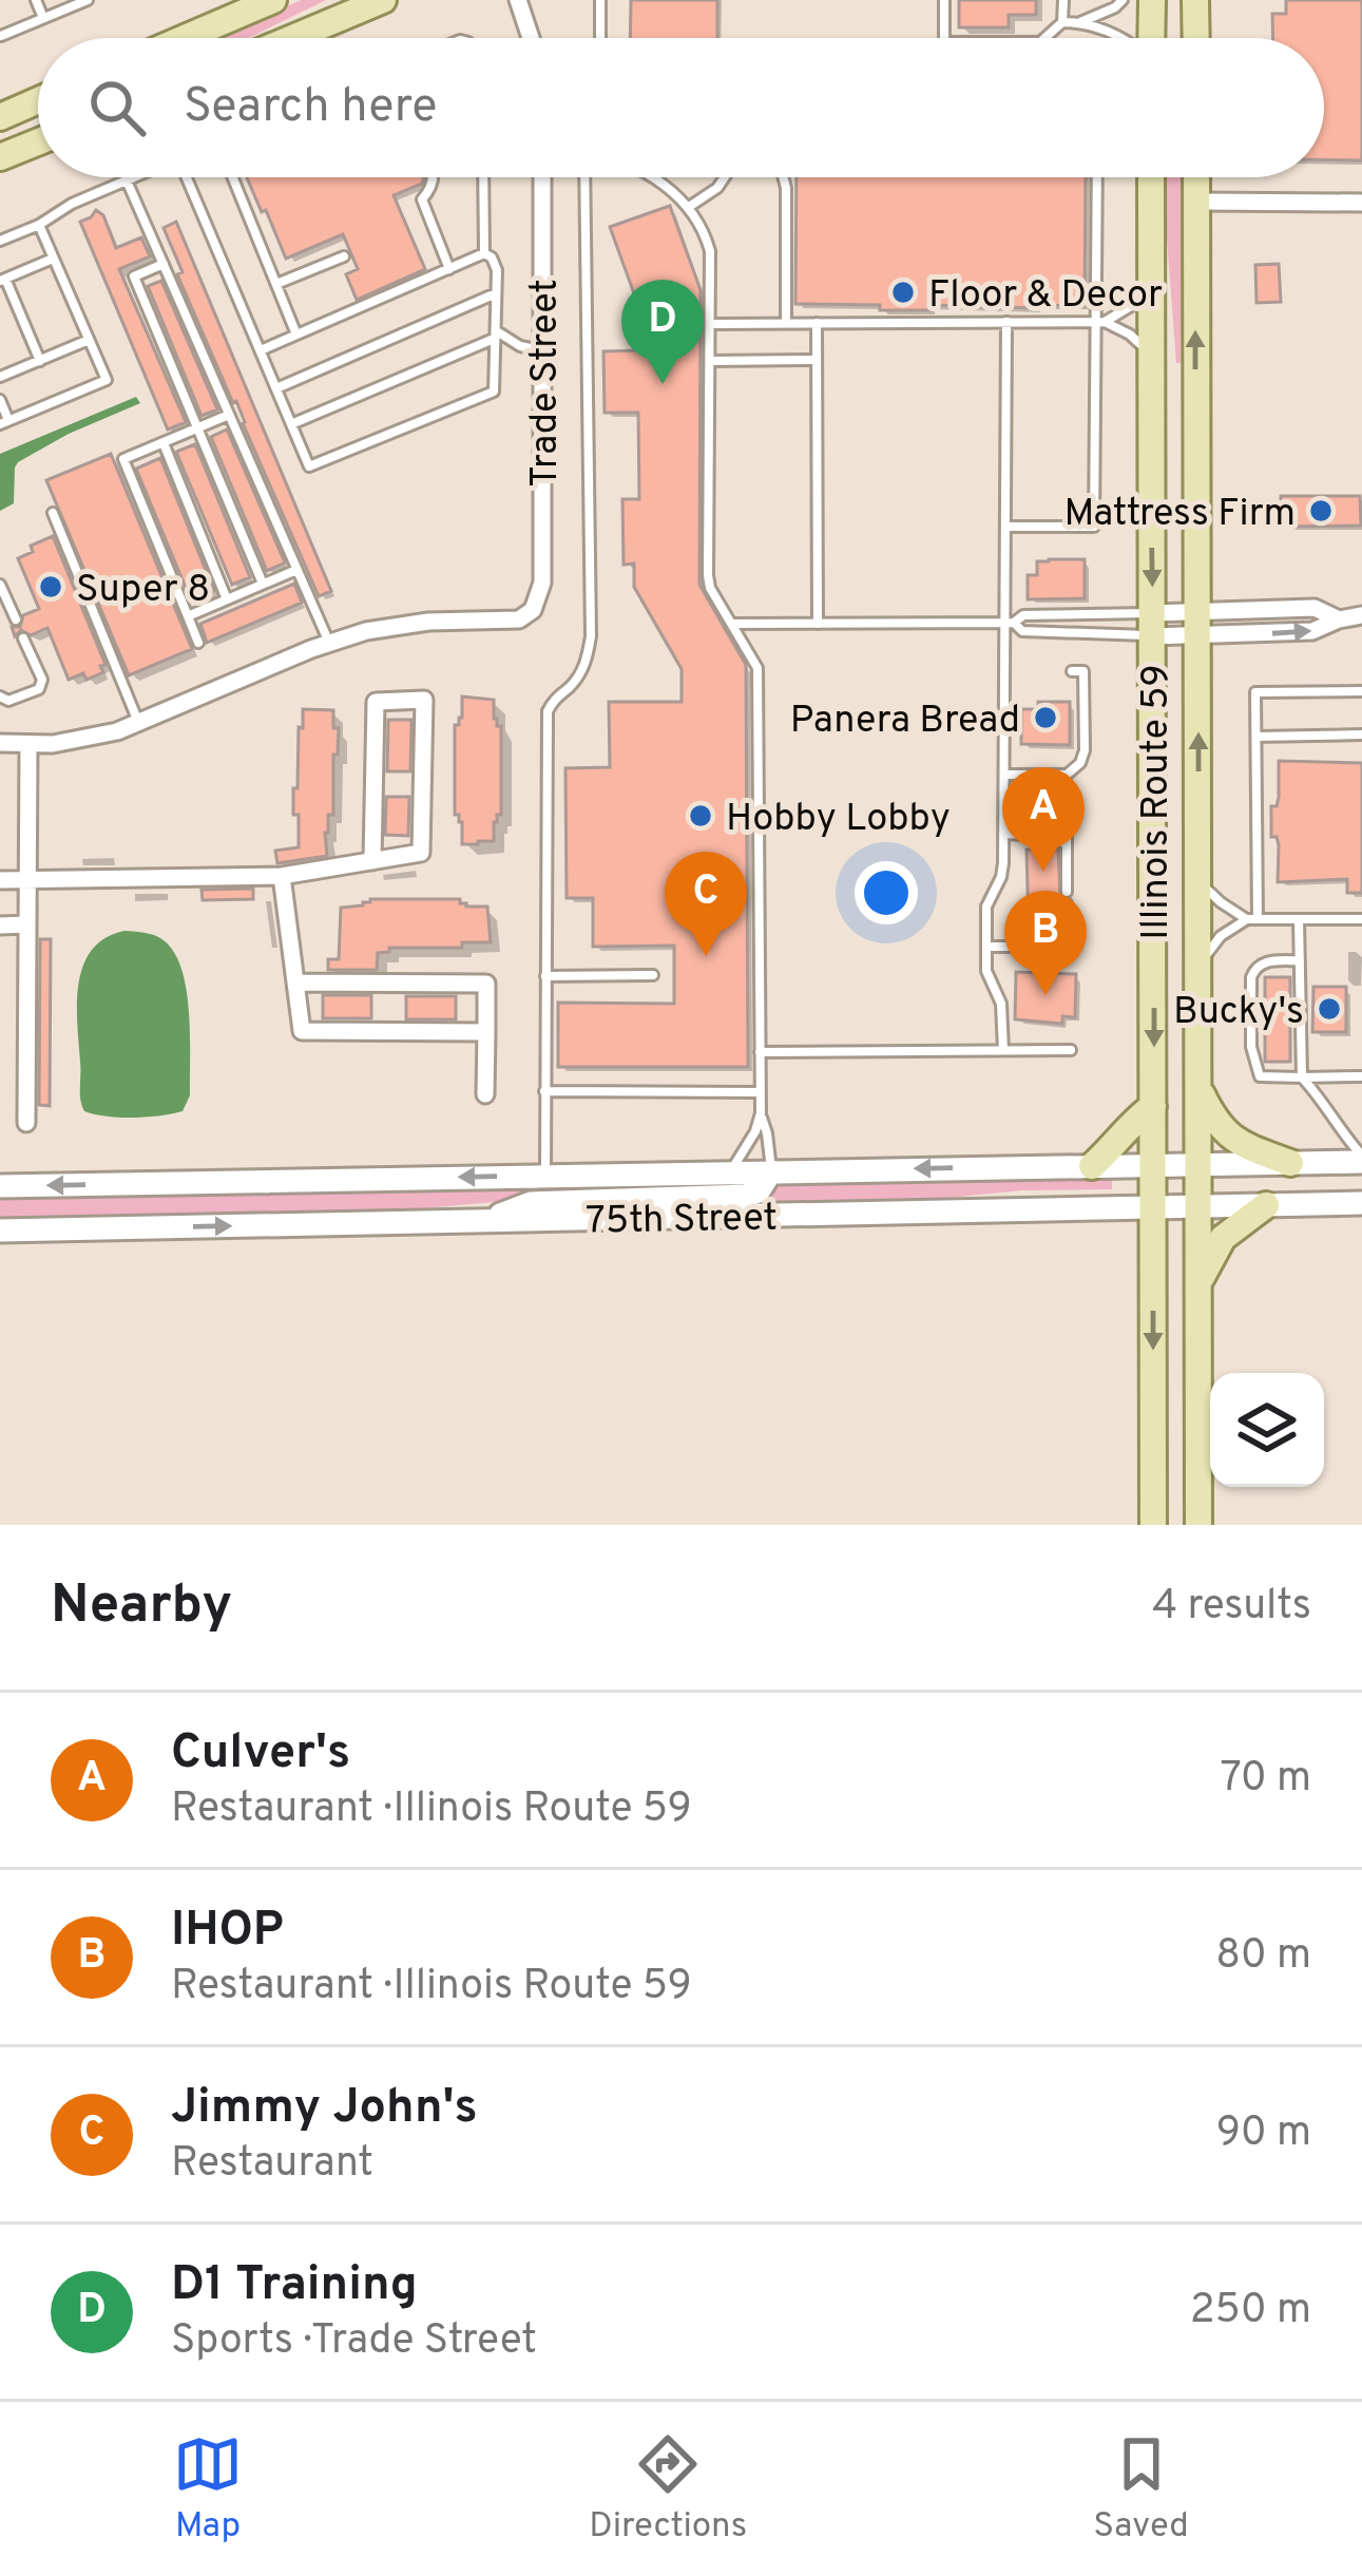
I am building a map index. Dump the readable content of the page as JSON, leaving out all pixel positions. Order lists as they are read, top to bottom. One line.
{"streets":{"main road":["Illinois Route 59","75th Street"],"street":["Trade Street"]},"crossings":[["Illinois Route 59","75th Street"]],"places":["Floor & Decor","Mattress Firm","Super 8","Panera Bread","Hobby Lobby","Bucky's"],"page":{"search":"Search here","pins":["D","A","C","B"],"heading":["Nearby","4 results"],"list":[{"mark":"A","name":"Culver's","note":"Restaurant · Illinois Route 59","value":"70 m"},{"mark":"B","name":"IHOP","note":"Restaurant · Illinois Route 59","value":"80 m"},{"mark":"C","name":"Jimmy John's","note":"Restaurant","value":"90 m"},{"mark":"D","name":"D1 Training","note":"Sports · Trade Street","value":"250 m"}],"nav":["Map","Directions","Saved"]}}
